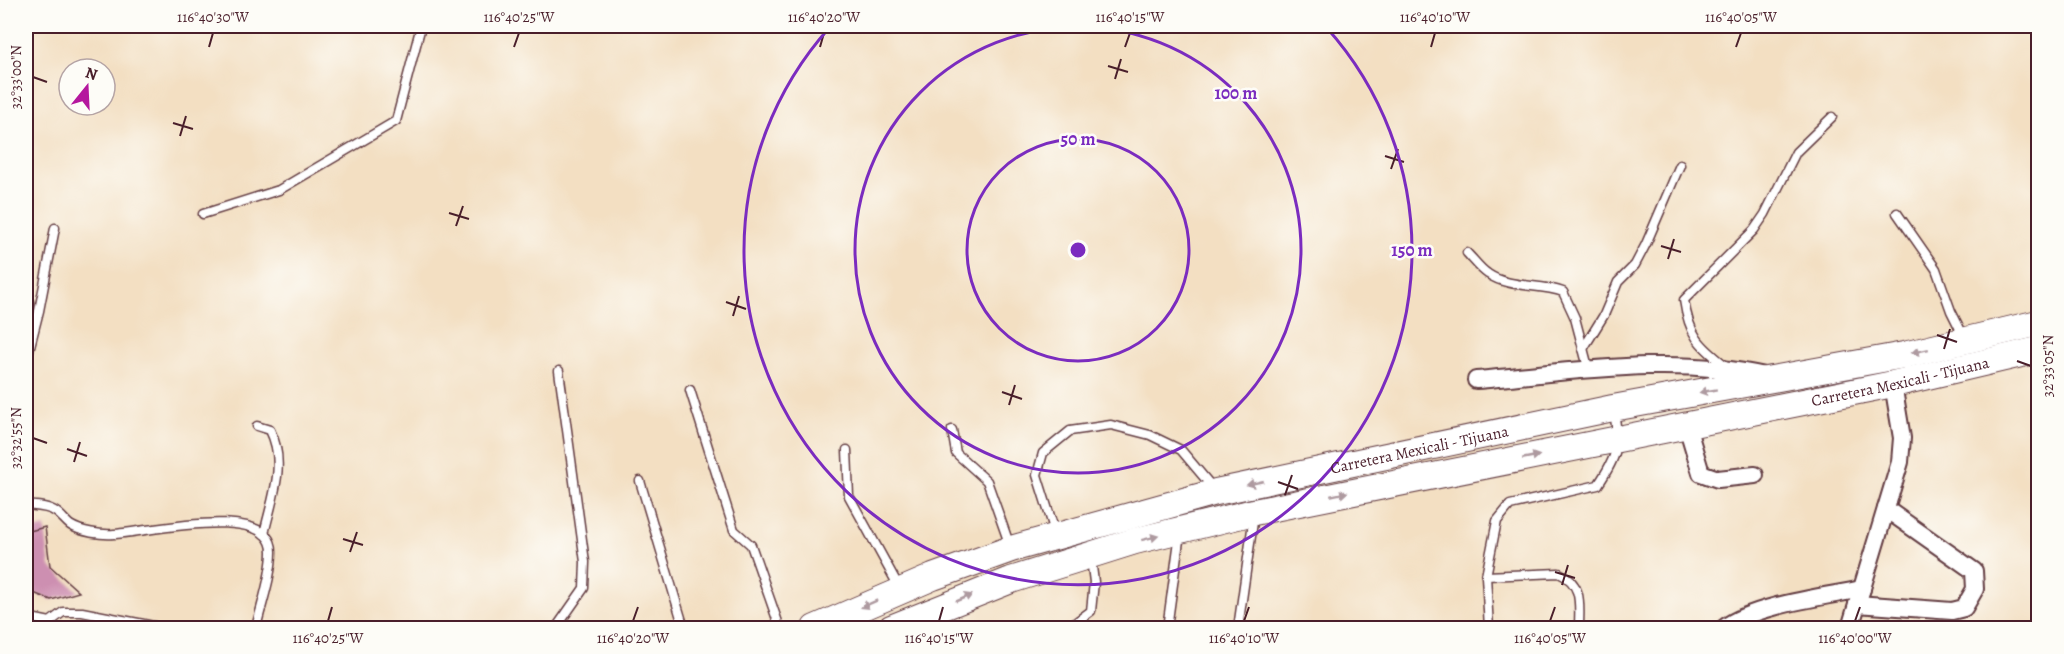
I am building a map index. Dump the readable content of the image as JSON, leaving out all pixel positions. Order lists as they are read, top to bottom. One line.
{"streets":{"main road":["Carretera Mexicali - Tijuana"]},"north":"top","coordinates":["116°40'30\"W","116°40'25\"W","116°40'20\"W","116°40'15\"W","116°40'10\"W","116°40'05\"W","32°33'00\"N","32°33'05\"N","32°32'55\"N","116°40'00\"W"],"rings":["100 m","50 m","150 m"]}
